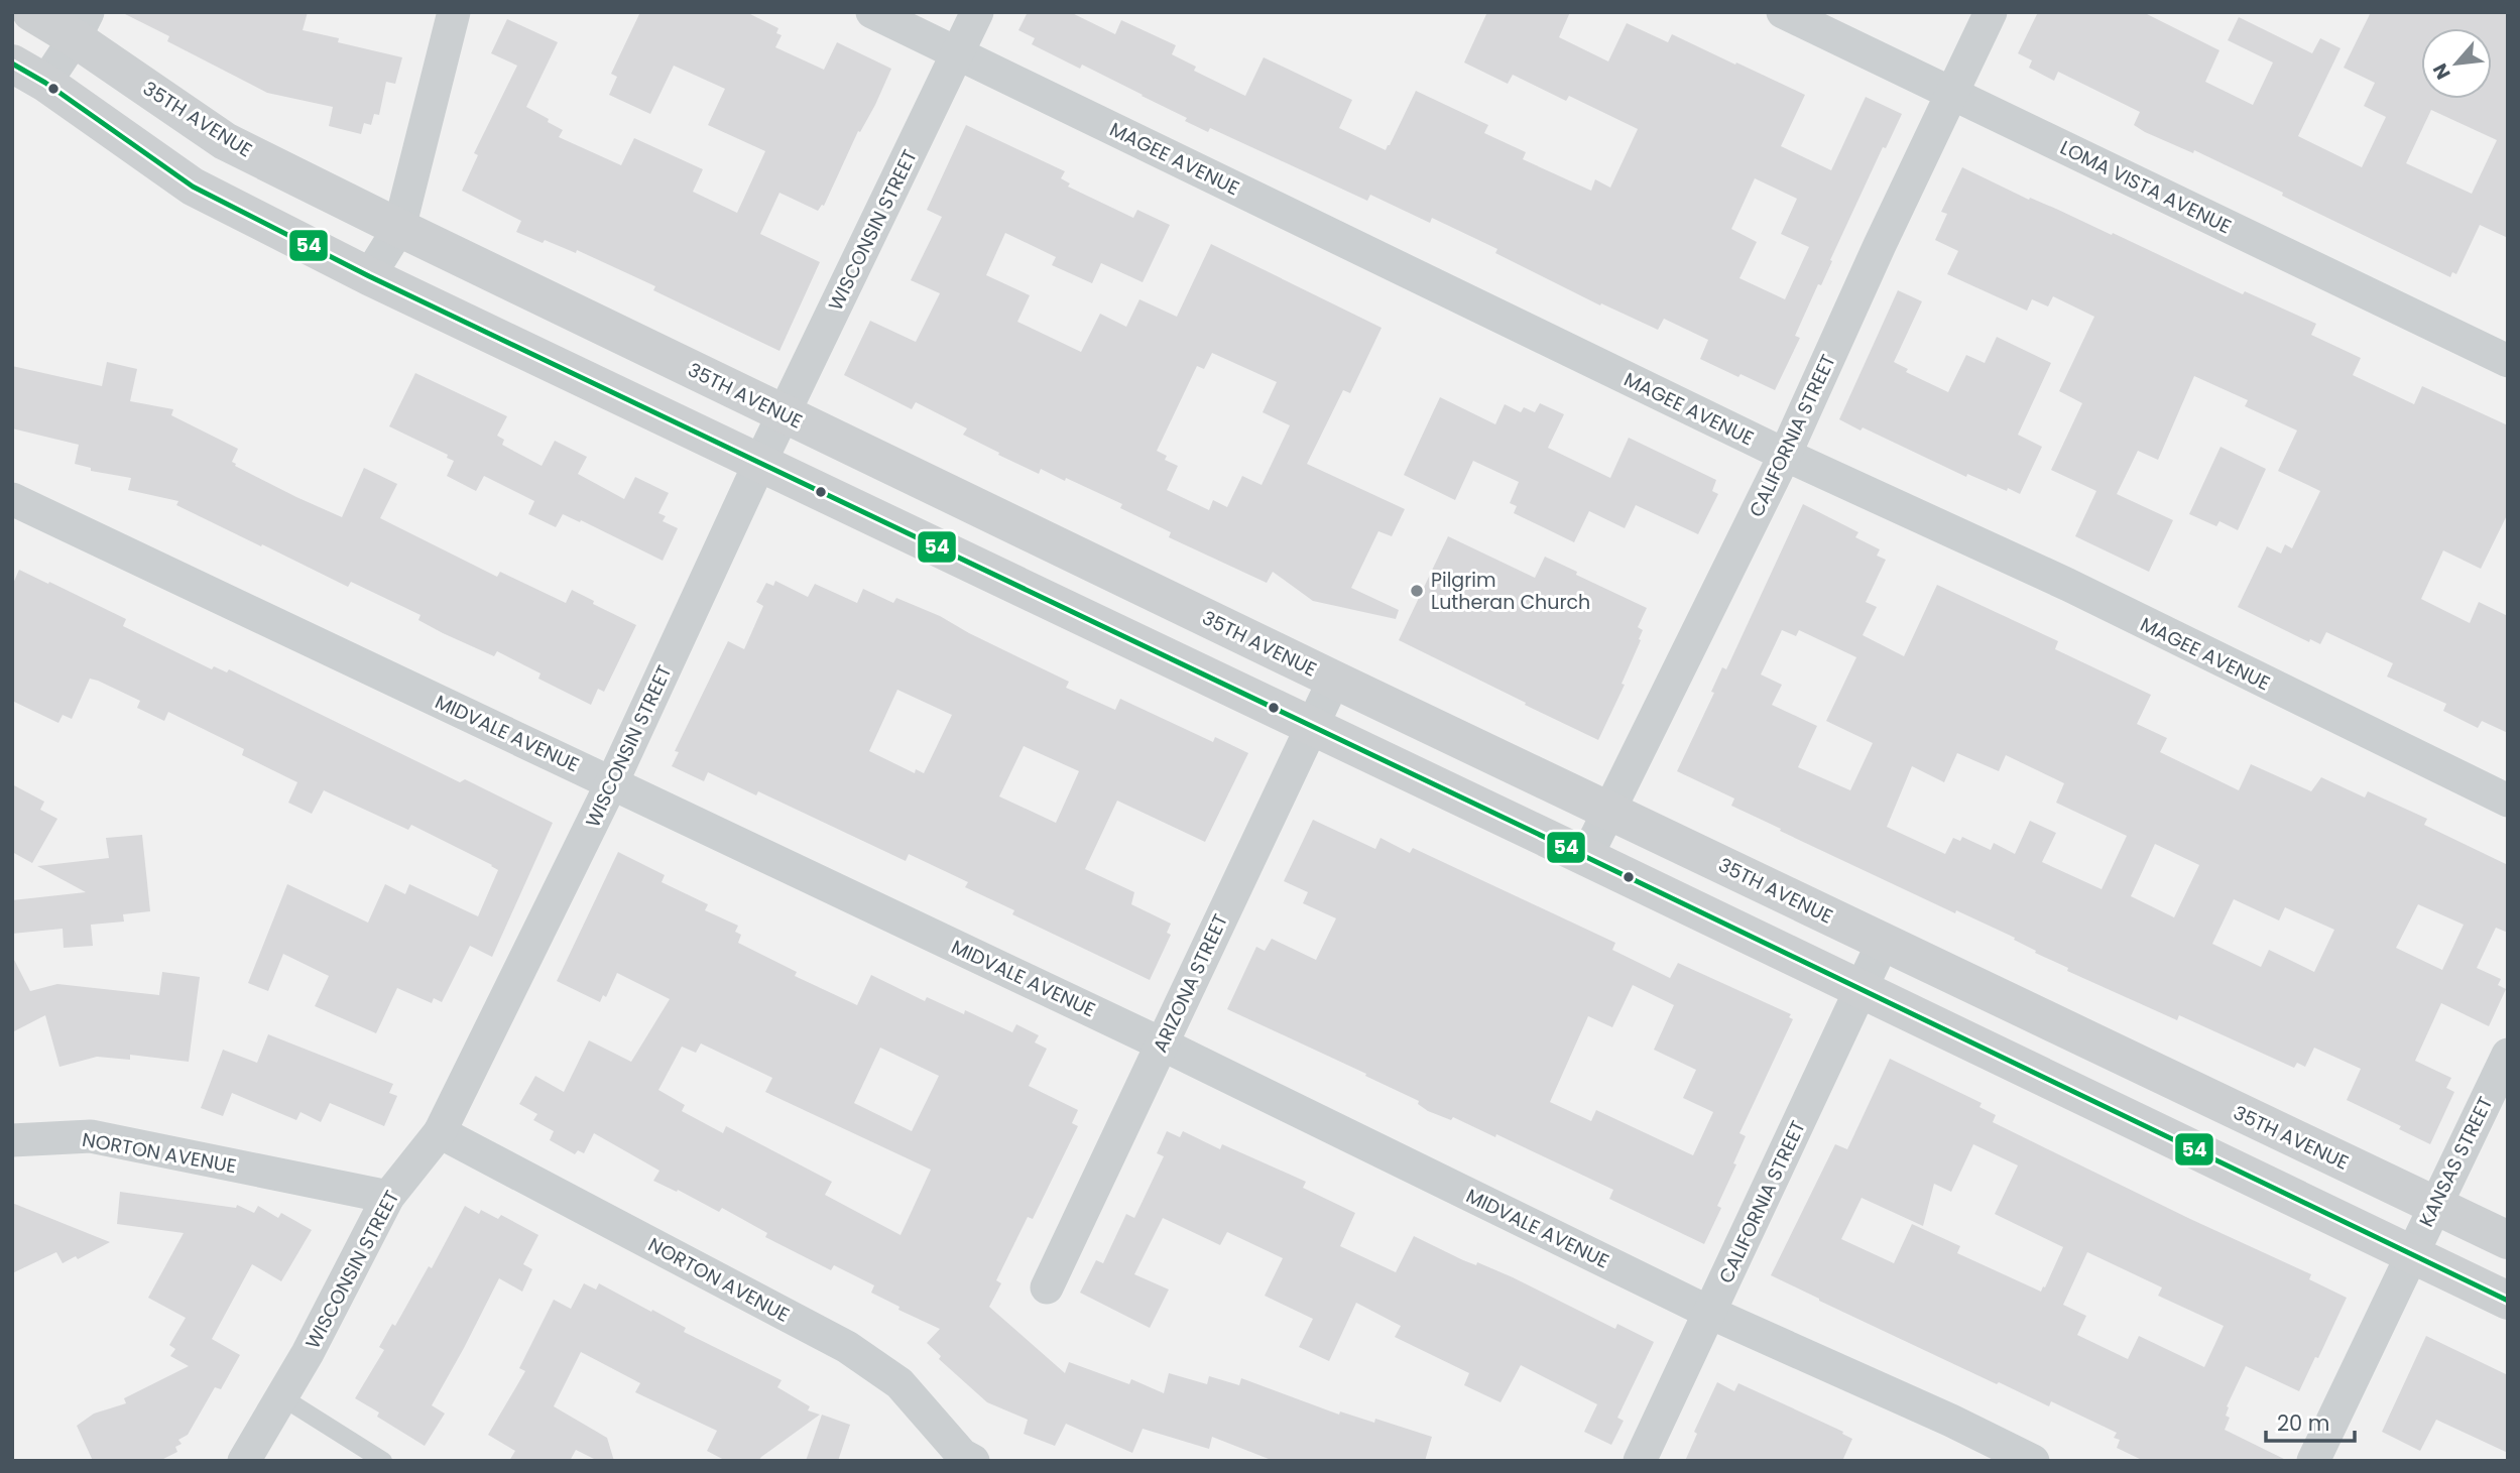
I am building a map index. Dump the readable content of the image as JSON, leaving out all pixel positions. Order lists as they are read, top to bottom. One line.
{"streets":{"main road":["35TH AVENUE"],"street":["MAGEE AVENUE","LOMA VISTA AVENUE","WISCONSIN STREET","CALIFORNIA STREET","MIDVALE AVENUE","ARIZONA STREET","NORTON AVENUE","KANSAS STREET"]},"crossings":[["35TH AVENUE","WISCONSIN STREET"],["35TH AVENUE","CALIFORNIA STREET"],["35TH AVENUE","ARIZONA STREET"],["35TH AVENUE","KANSAS STREET"],["MAGEE AVENUE","WISCONSIN STREET"],["MAGEE AVENUE","CALIFORNIA STREET"],["LOMA VISTA AVENUE","CALIFORNIA STREET"],["WISCONSIN STREET","MIDVALE AVENUE"],["WISCONSIN STREET","NORTON AVENUE"],["CALIFORNIA STREET","MIDVALE AVENUE"],["MIDVALE AVENUE","ARIZONA STREET"]],"places":["Pilgrim Lutheran Church"],"lines":["transit line 54"],"scale_bar":"20 m","north":"bottom left"}
